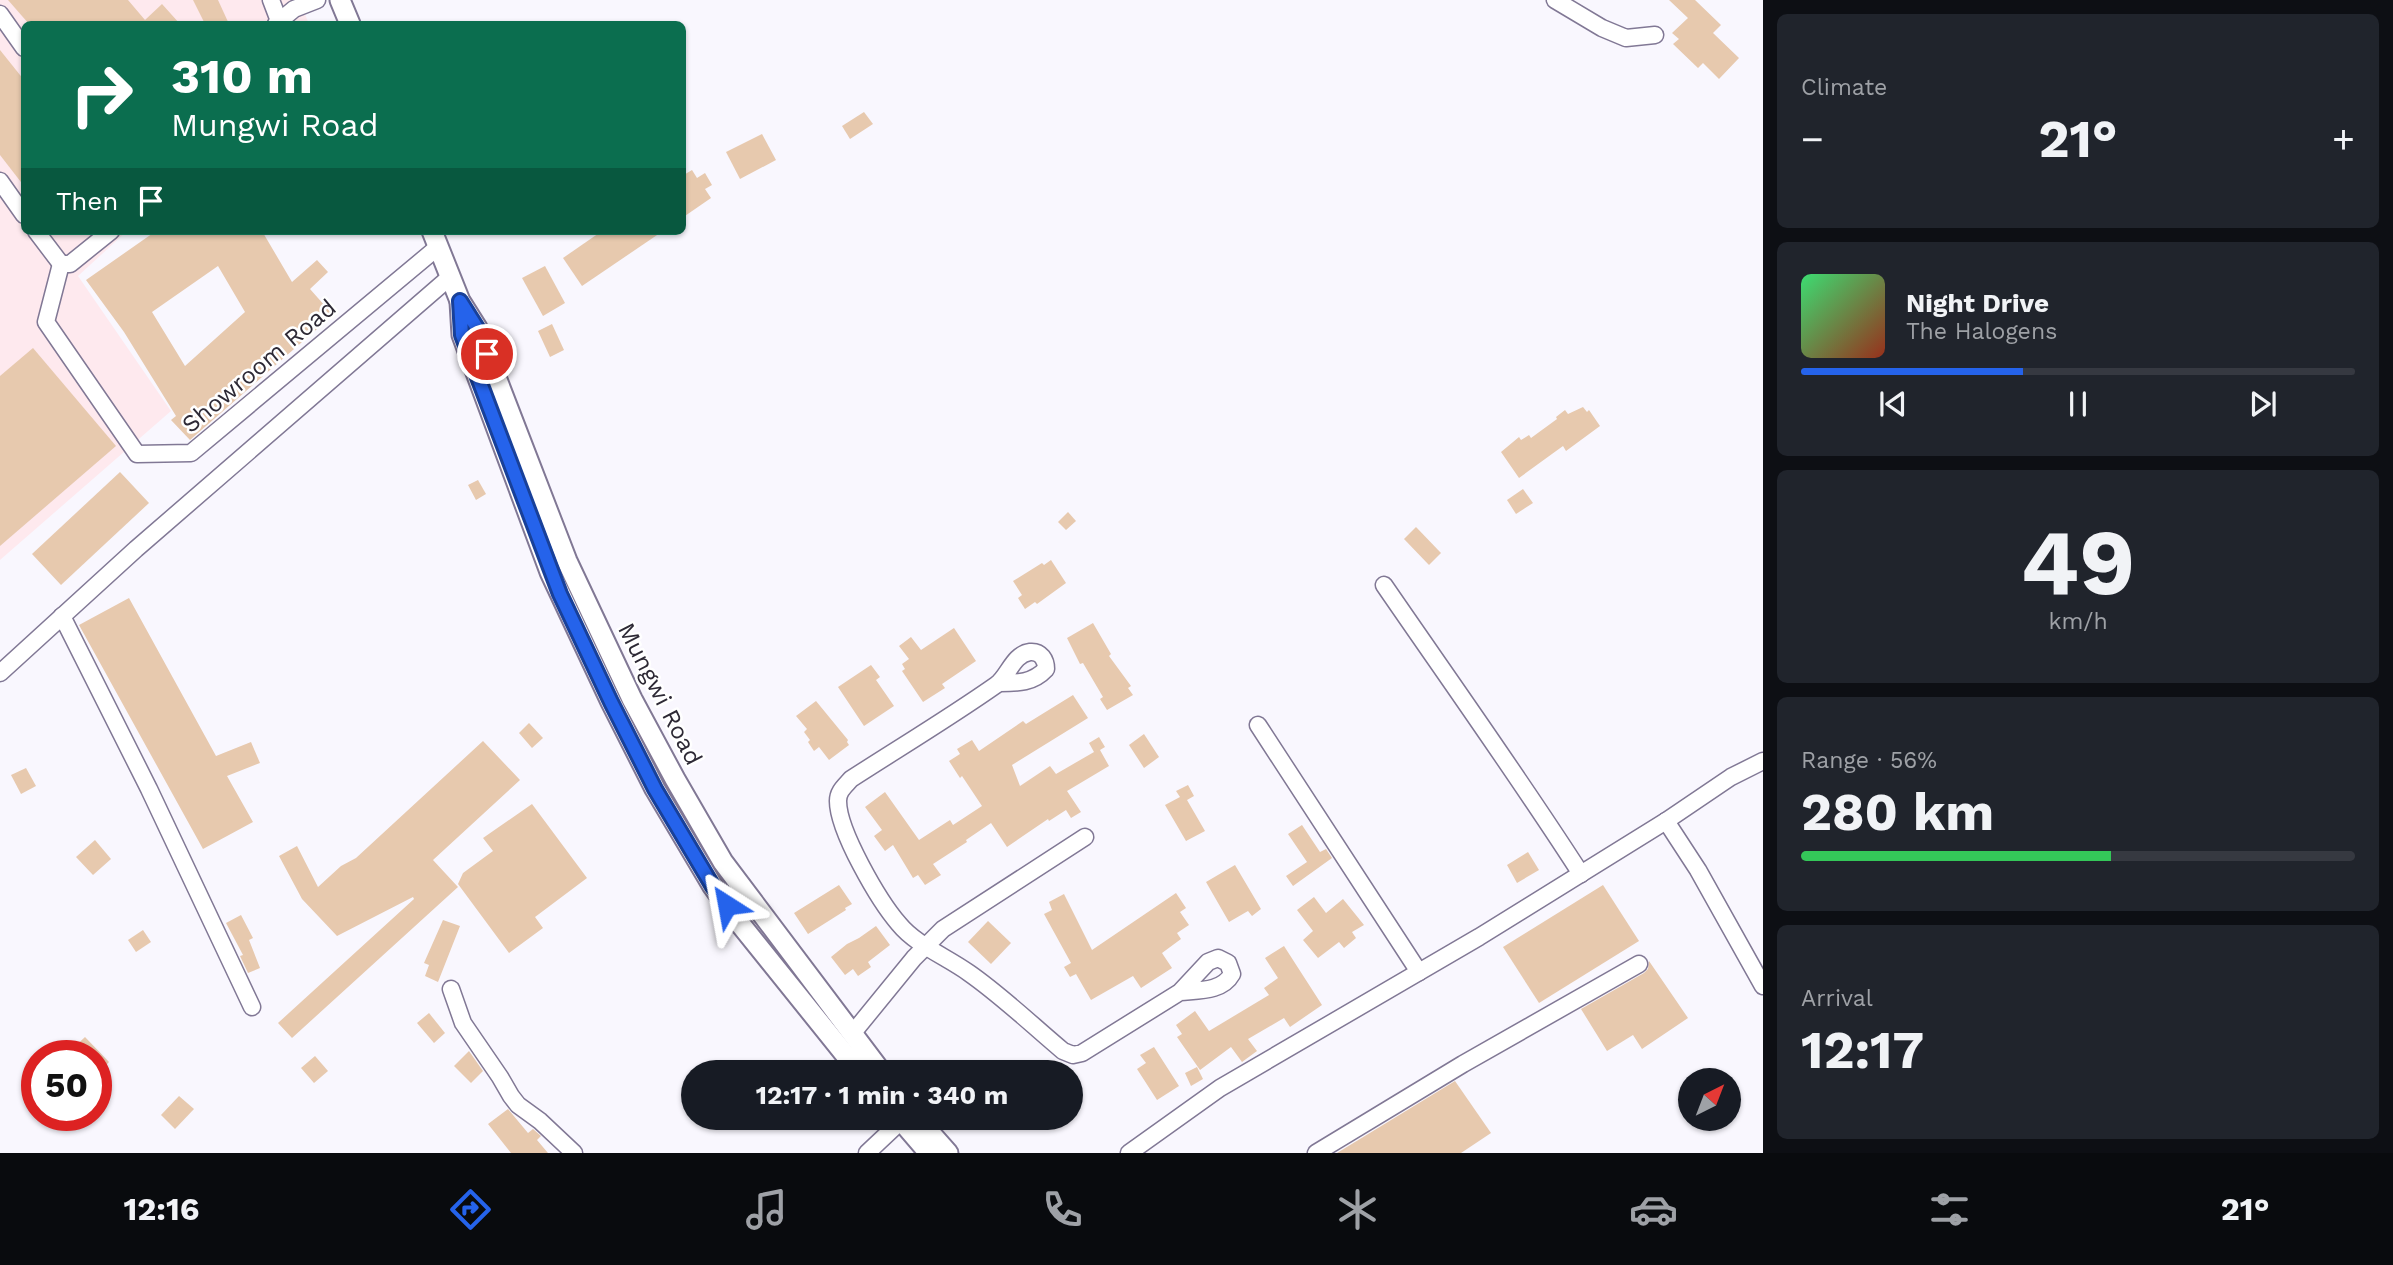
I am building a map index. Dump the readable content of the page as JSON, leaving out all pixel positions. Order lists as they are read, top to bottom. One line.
{"streets":{"main road":["Mungwi Road"],"street":["Showroom Road"]},"crossings":[["Showroom Road","Mungwi Road"]],"north":"top right","page":{"tile":["Climate",["49","km/h"],["Range · 56%","280 km"],["Arrival","12:17"]],"turn":["310 m","Mungwi Road"],"heat":["−","21°","+"],"then":"Then","song":["Night Drive","The Halogens"],"limit":"50","trip":"12:17 · 1 min · 340 m","tabs":["12:16","21°"]}}
